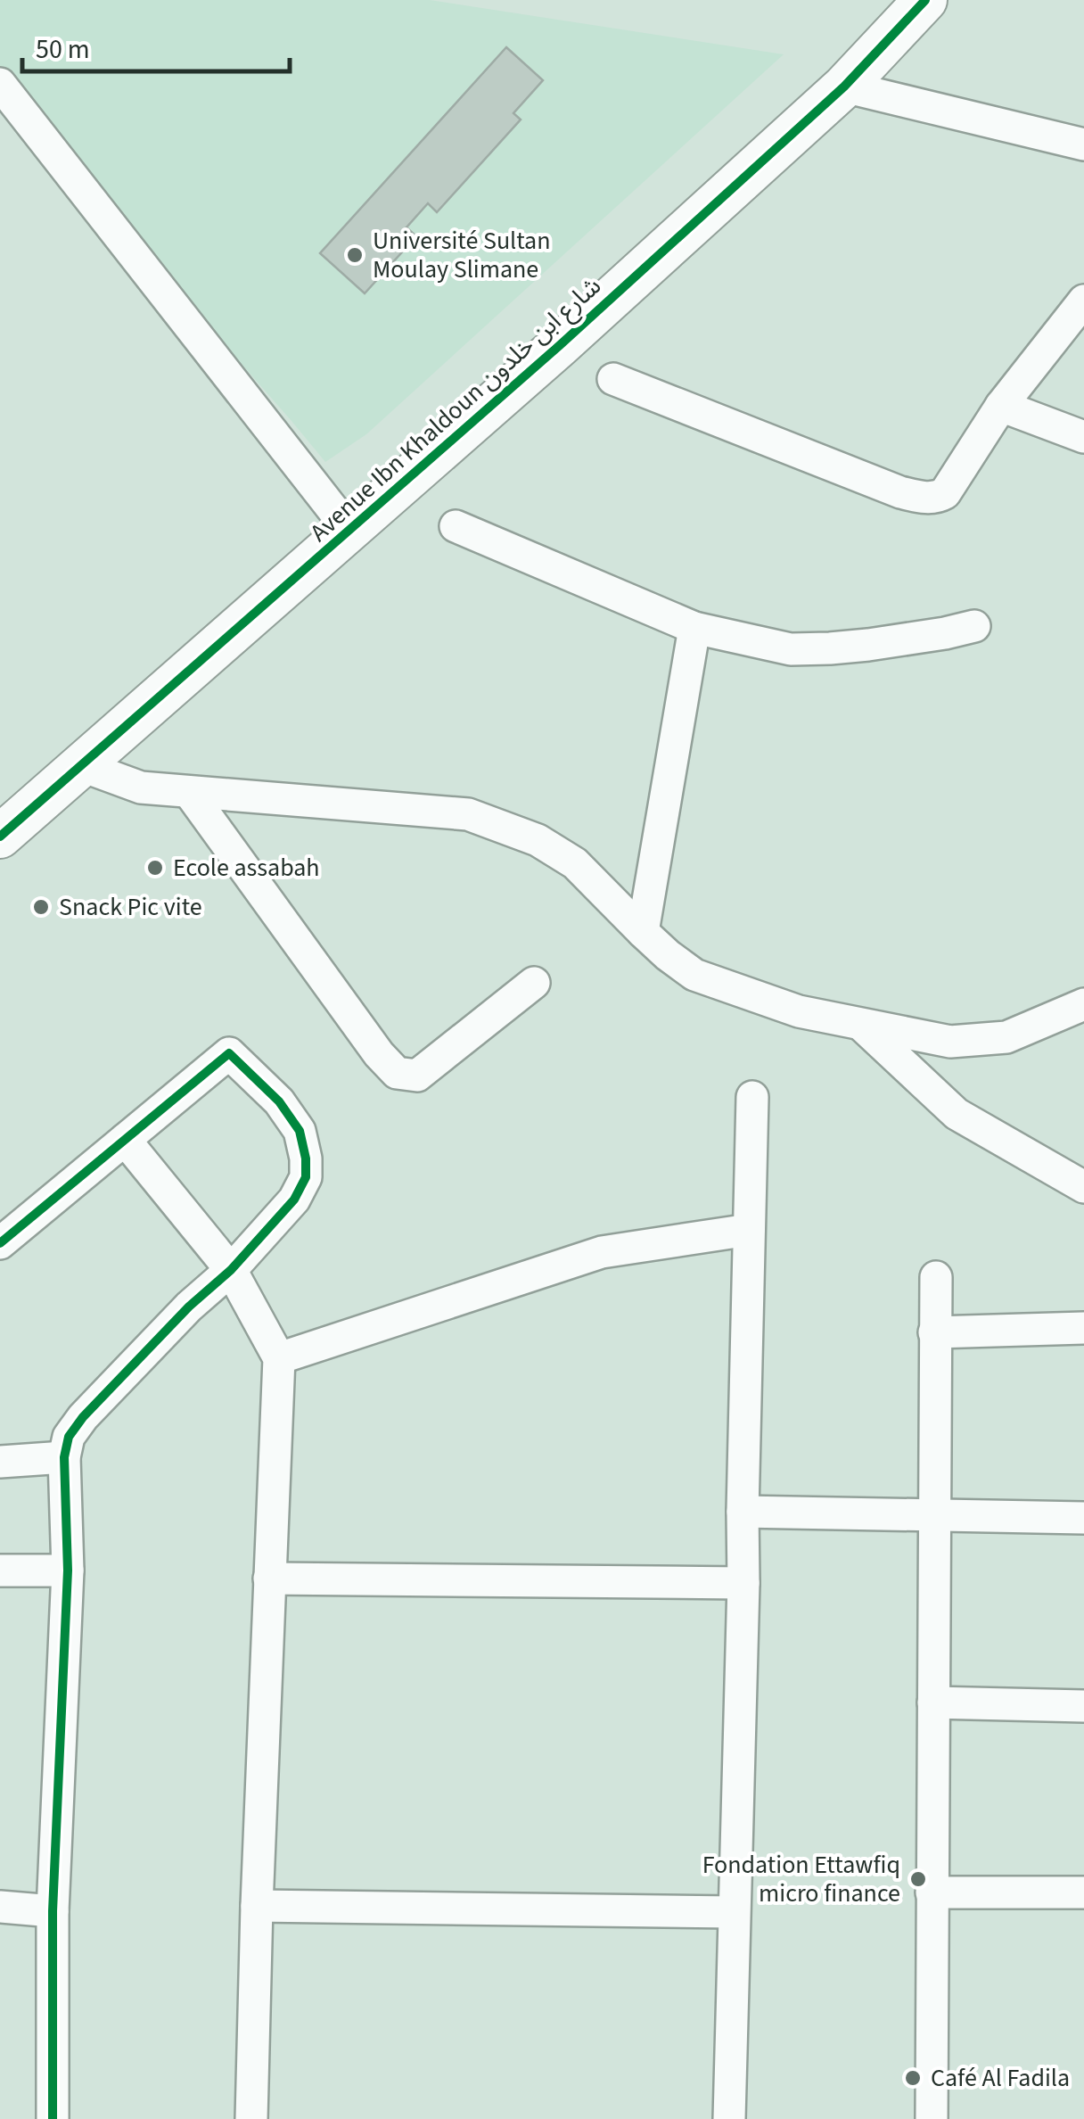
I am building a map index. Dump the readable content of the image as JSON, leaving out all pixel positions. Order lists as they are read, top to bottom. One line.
{"streets":{"street":["Avenue Ibn Khaldoun شارع ابن خلدون"]},"places":["Université Sultan Moulay Slimane","Ecole assabah","Snack Pic vite","Fondation Ettawfiq micro finance","Café Al Fadila"],"scale_bar":"50 m"}
